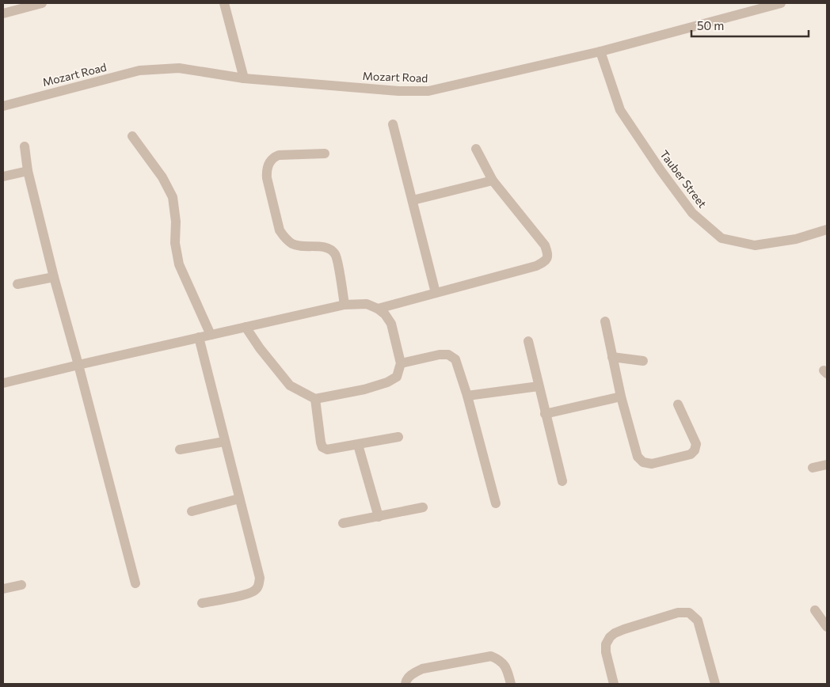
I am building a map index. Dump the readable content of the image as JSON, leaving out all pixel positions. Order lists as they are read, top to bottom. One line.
{"streets":{"street":["Mozart Road","Tauber Street"]},"crossings":[["Mozart Road","Tauber Street"]],"scale_bar":"50 m"}
